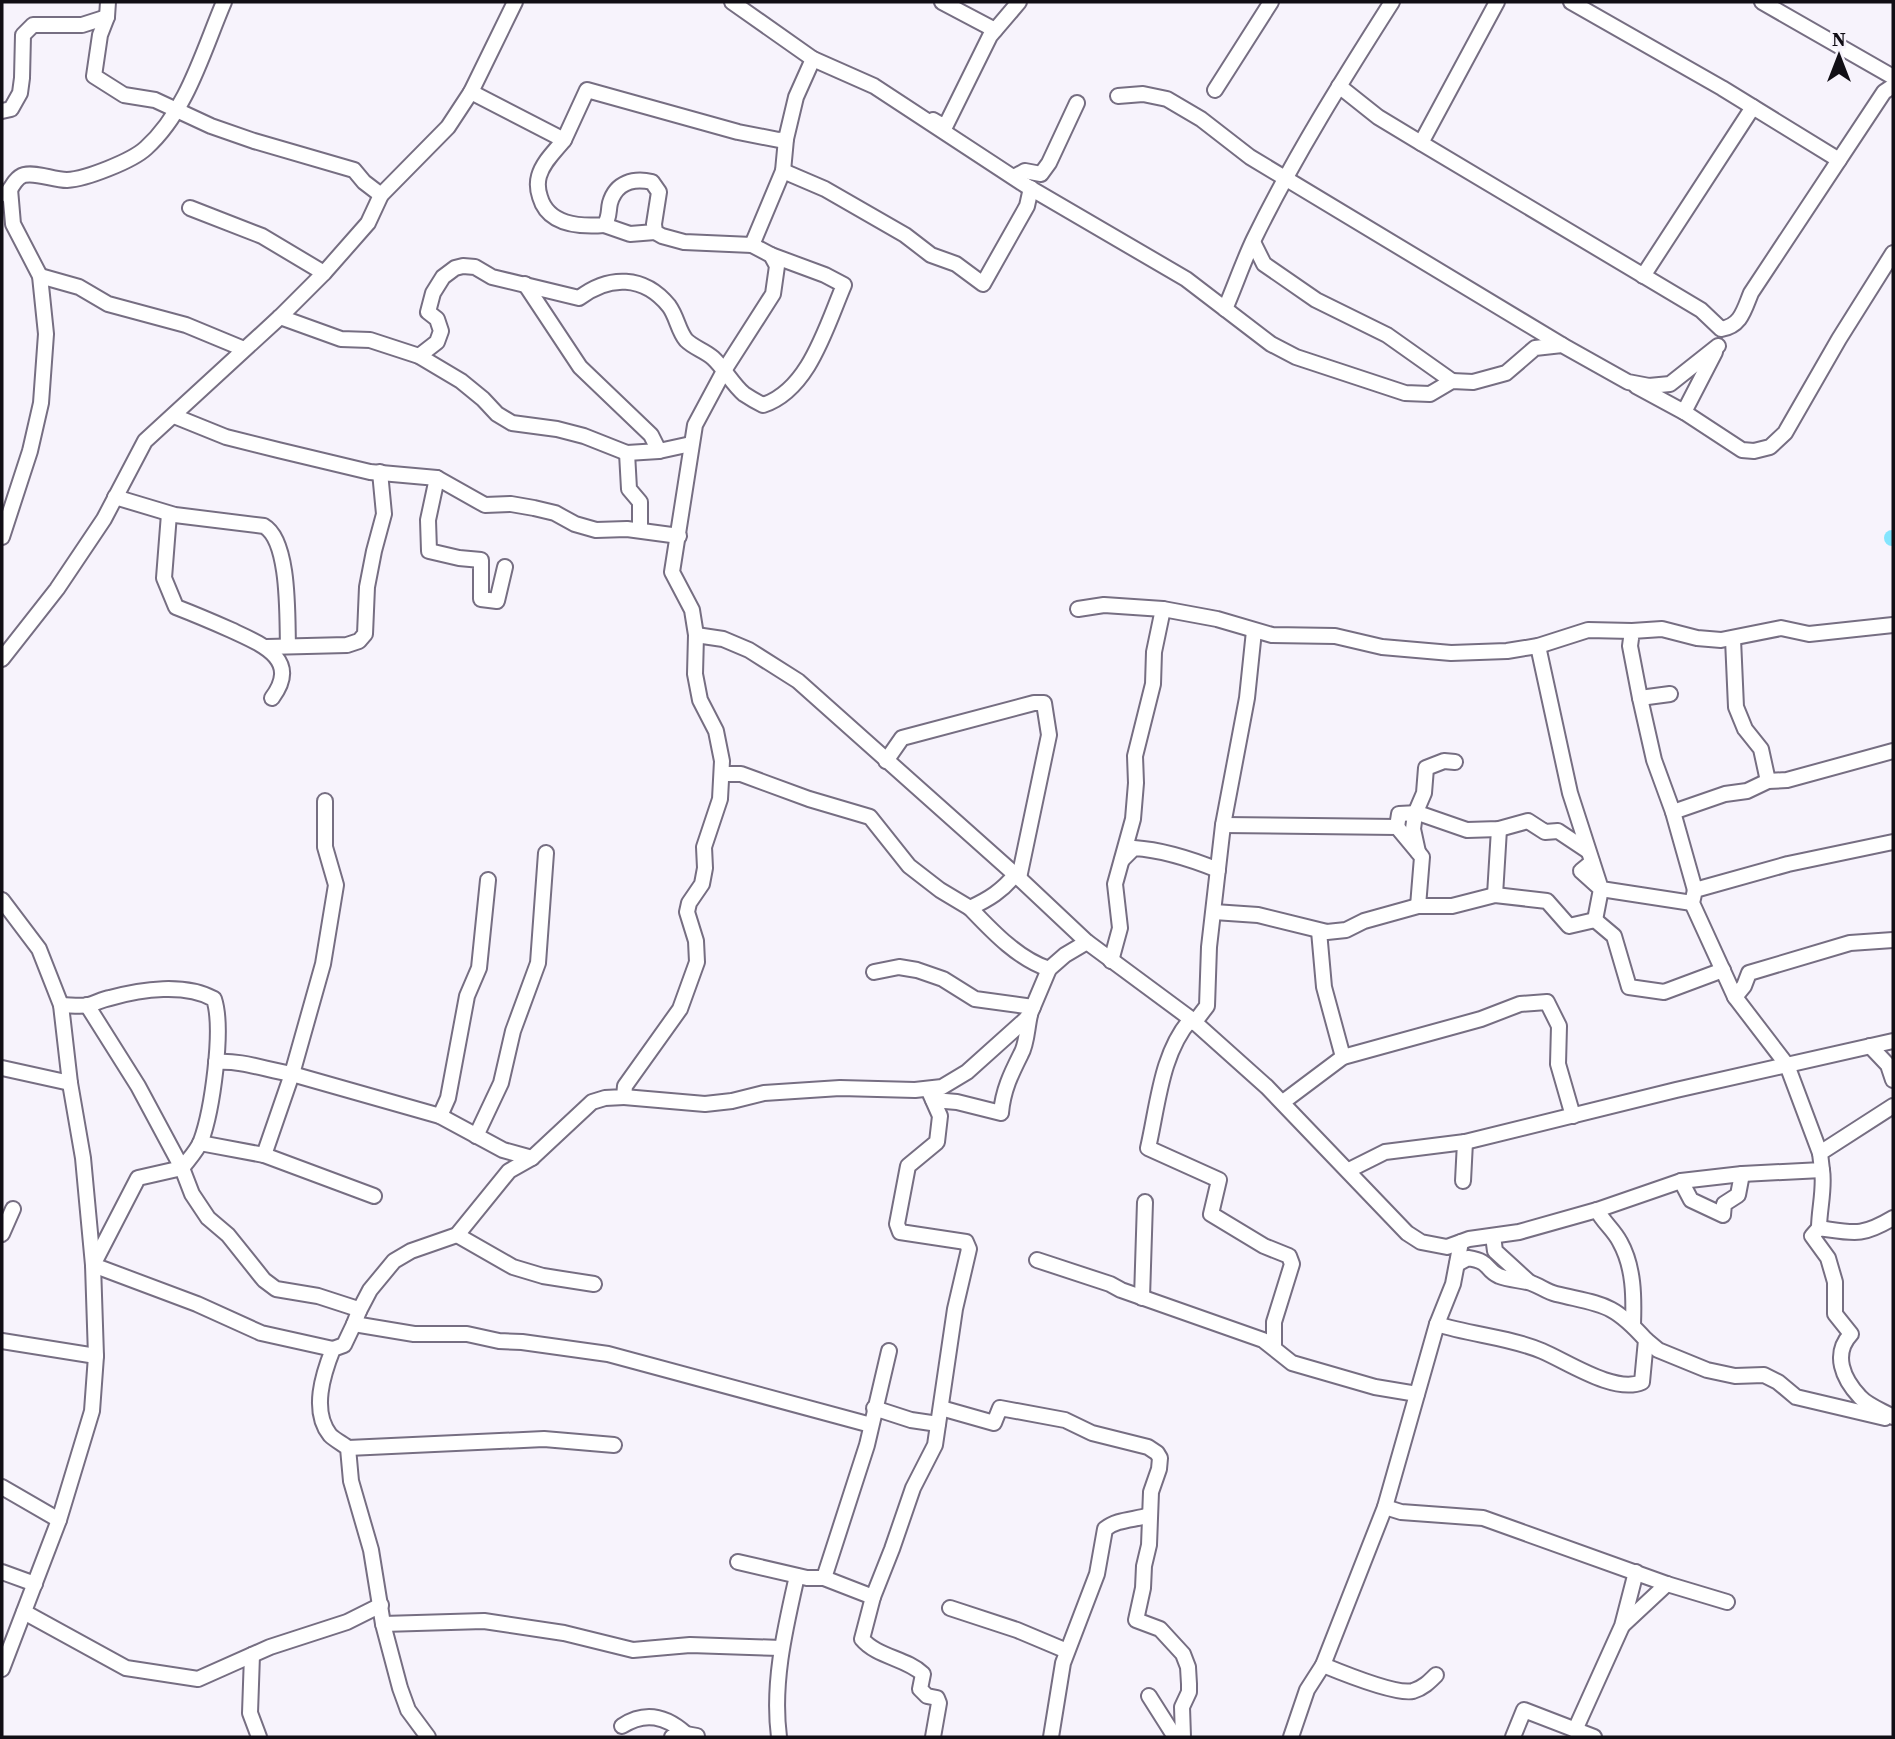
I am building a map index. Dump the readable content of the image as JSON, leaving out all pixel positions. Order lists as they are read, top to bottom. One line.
{"north":"top"}
